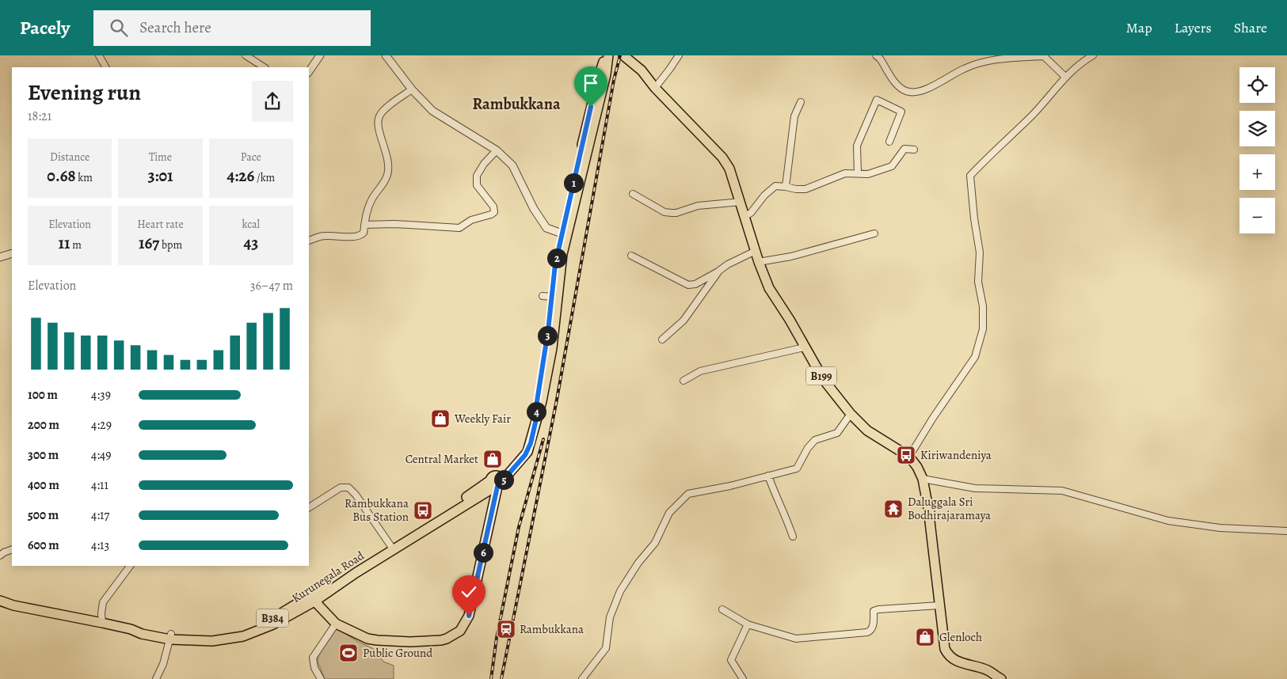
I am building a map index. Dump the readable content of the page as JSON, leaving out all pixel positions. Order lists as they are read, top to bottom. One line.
{"streets":{"main road":["B199","Kurunegala Road","B384"]},"crossings":[["Kurunegala Road","B384"]],"districts":["Rambukkana"],"places":{"shop":["Weekly Fair","Central Market","Glenloch"],"bus stop":["Kiriwandeniya","Rambukkana Bus Station"],"temple":["Daluggala Sri Bodhirajaramaya"],"station":["Rambukkana"],"sports":["Public Ground"]},"page":{"header":"Pacely","search":"Search here","nav":["Map","Layers","Share"],"map_buttons":["+","−"],"heading":["Evening run","18:21"],"stats":[["Distance","0.68 km"],["Time","3:01"],["Pace","4:26 /km"],["Elevation","11 m"],["Heart rate","167 bpm"],["kcal","43"]],"pins":["1","2","3","4","5","6"],"chart":["Elevation","36–47 m"],"list":[{"name":"100 m","note":"4:39"},{"name":"200 m","note":"4:29"},{"name":"300 m","note":"4:49"},{"name":"400 m","note":"4:11"},{"name":"500 m","note":"4:17"},{"name":"600 m","note":"4:13"}]}}
